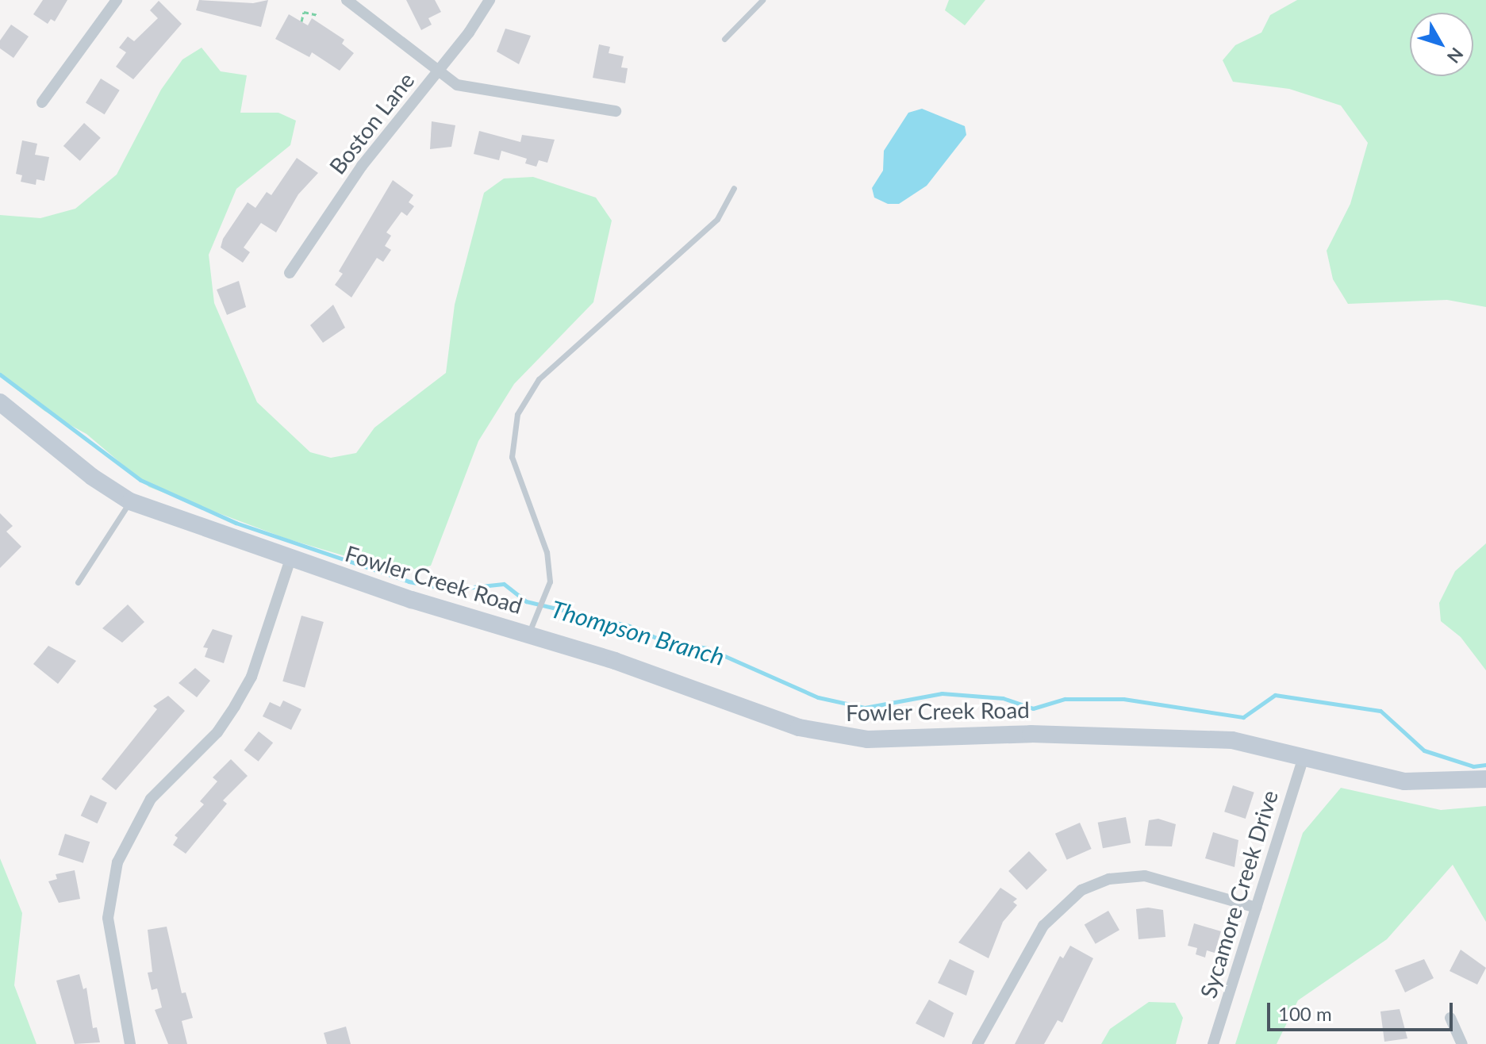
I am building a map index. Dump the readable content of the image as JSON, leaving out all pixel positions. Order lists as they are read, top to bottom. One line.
{"streets":{"main road":["Fowler Creek Road"],"street":["Boston Lane","Sycamore Creek Drive"]},"crossings":[["Fowler Creek Road","Sycamore Creek Drive"]],"water":["Thompson Branch"],"scale_bar":"100 m","north":"bottom right"}
